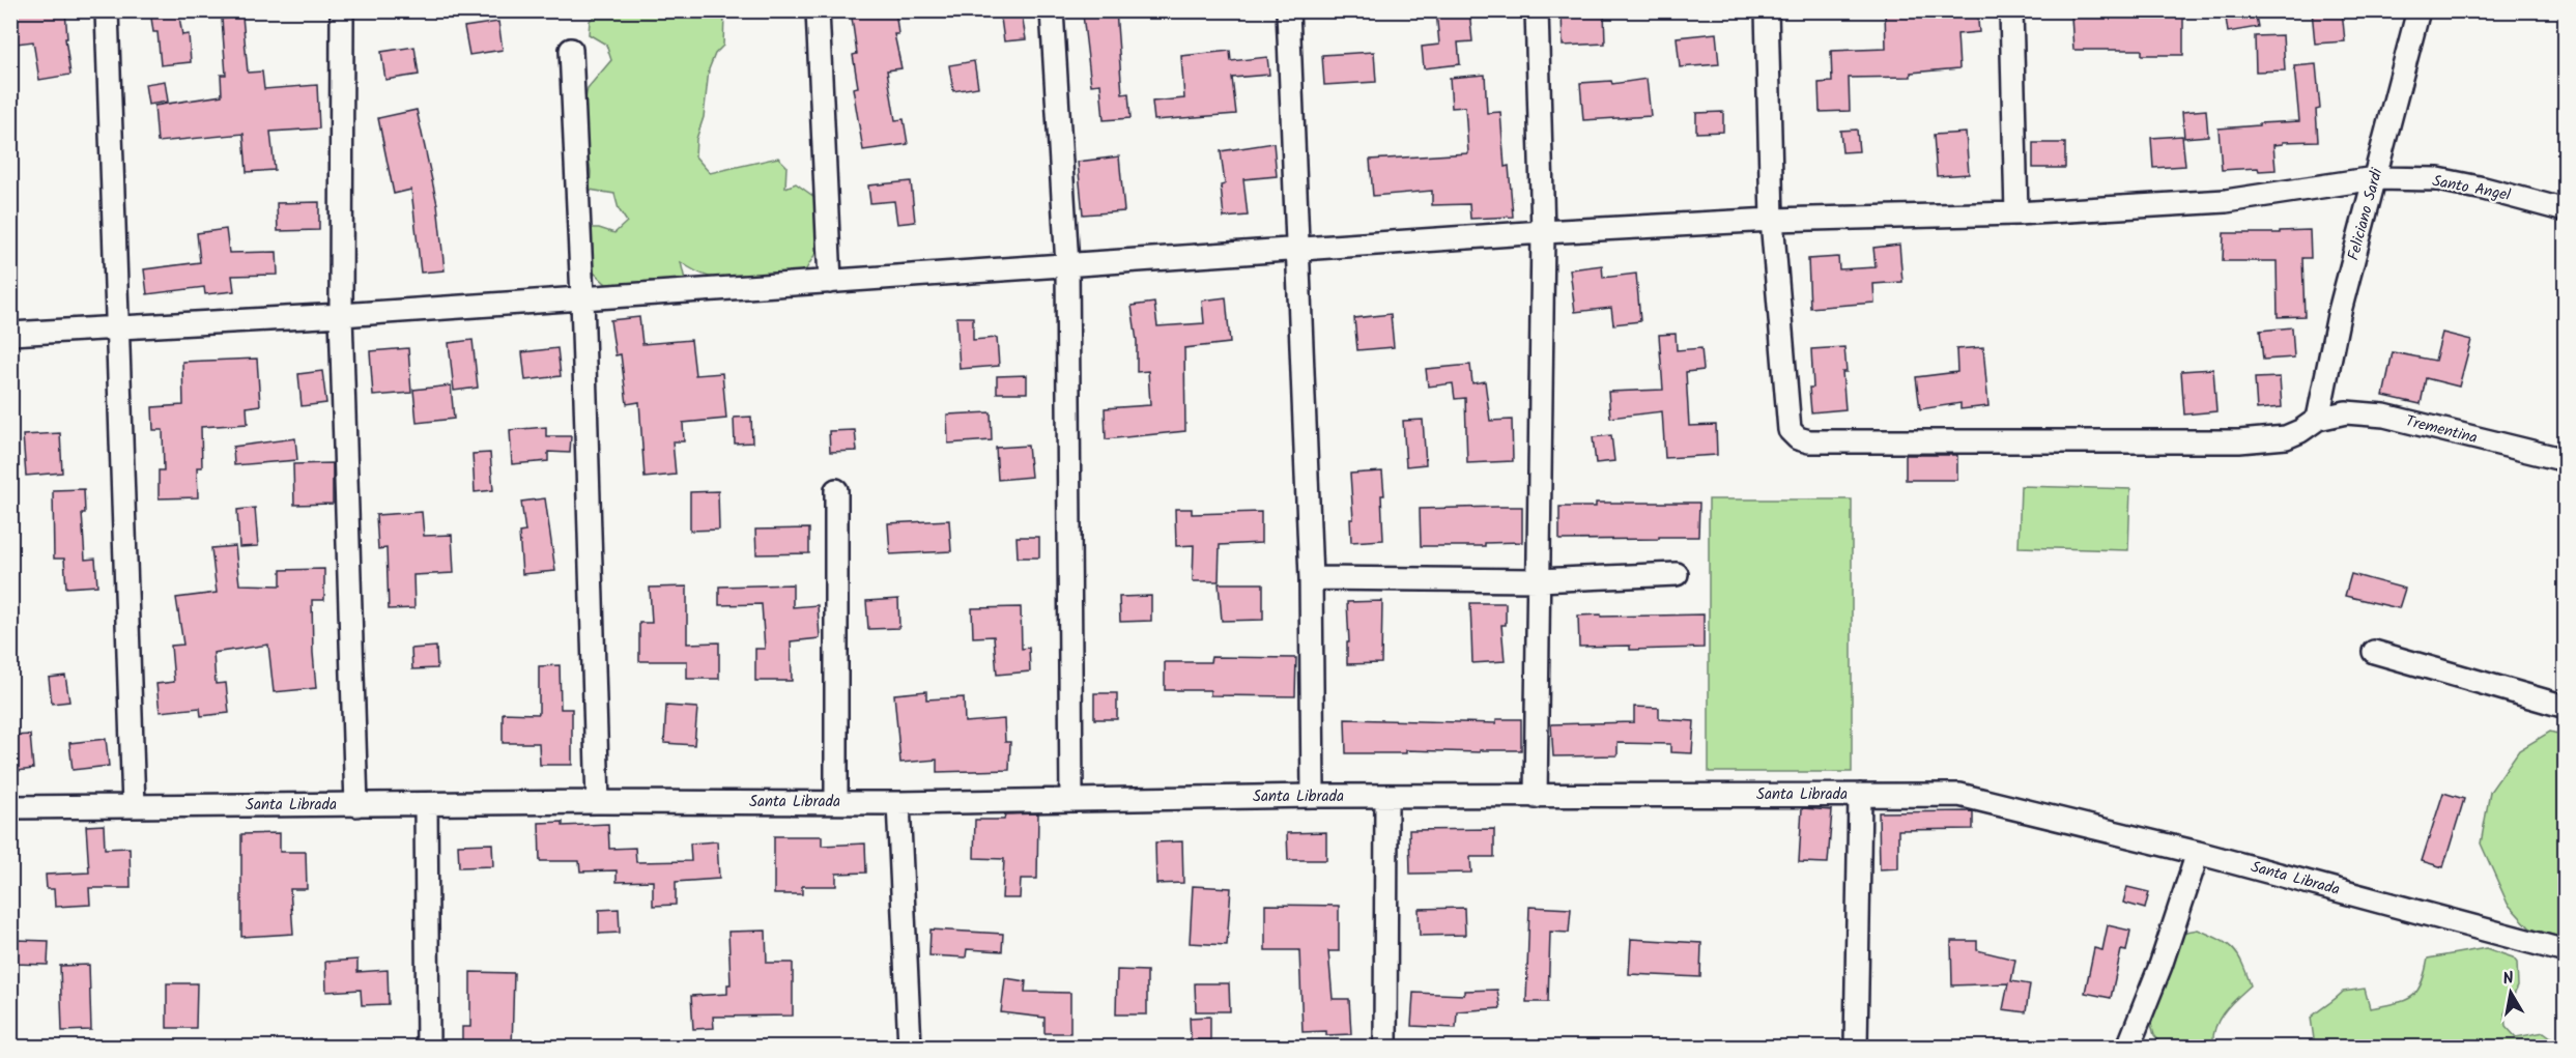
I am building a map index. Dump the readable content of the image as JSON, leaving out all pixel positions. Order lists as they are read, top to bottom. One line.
{"streets":{"street":["Santo Angel","Feliciano Sardi","Trementina","Santa Librada"]},"crossings":[["Santo Angel","Feliciano Sardi"],["Feliciano Sardi","Trementina"]],"north":"top"}
